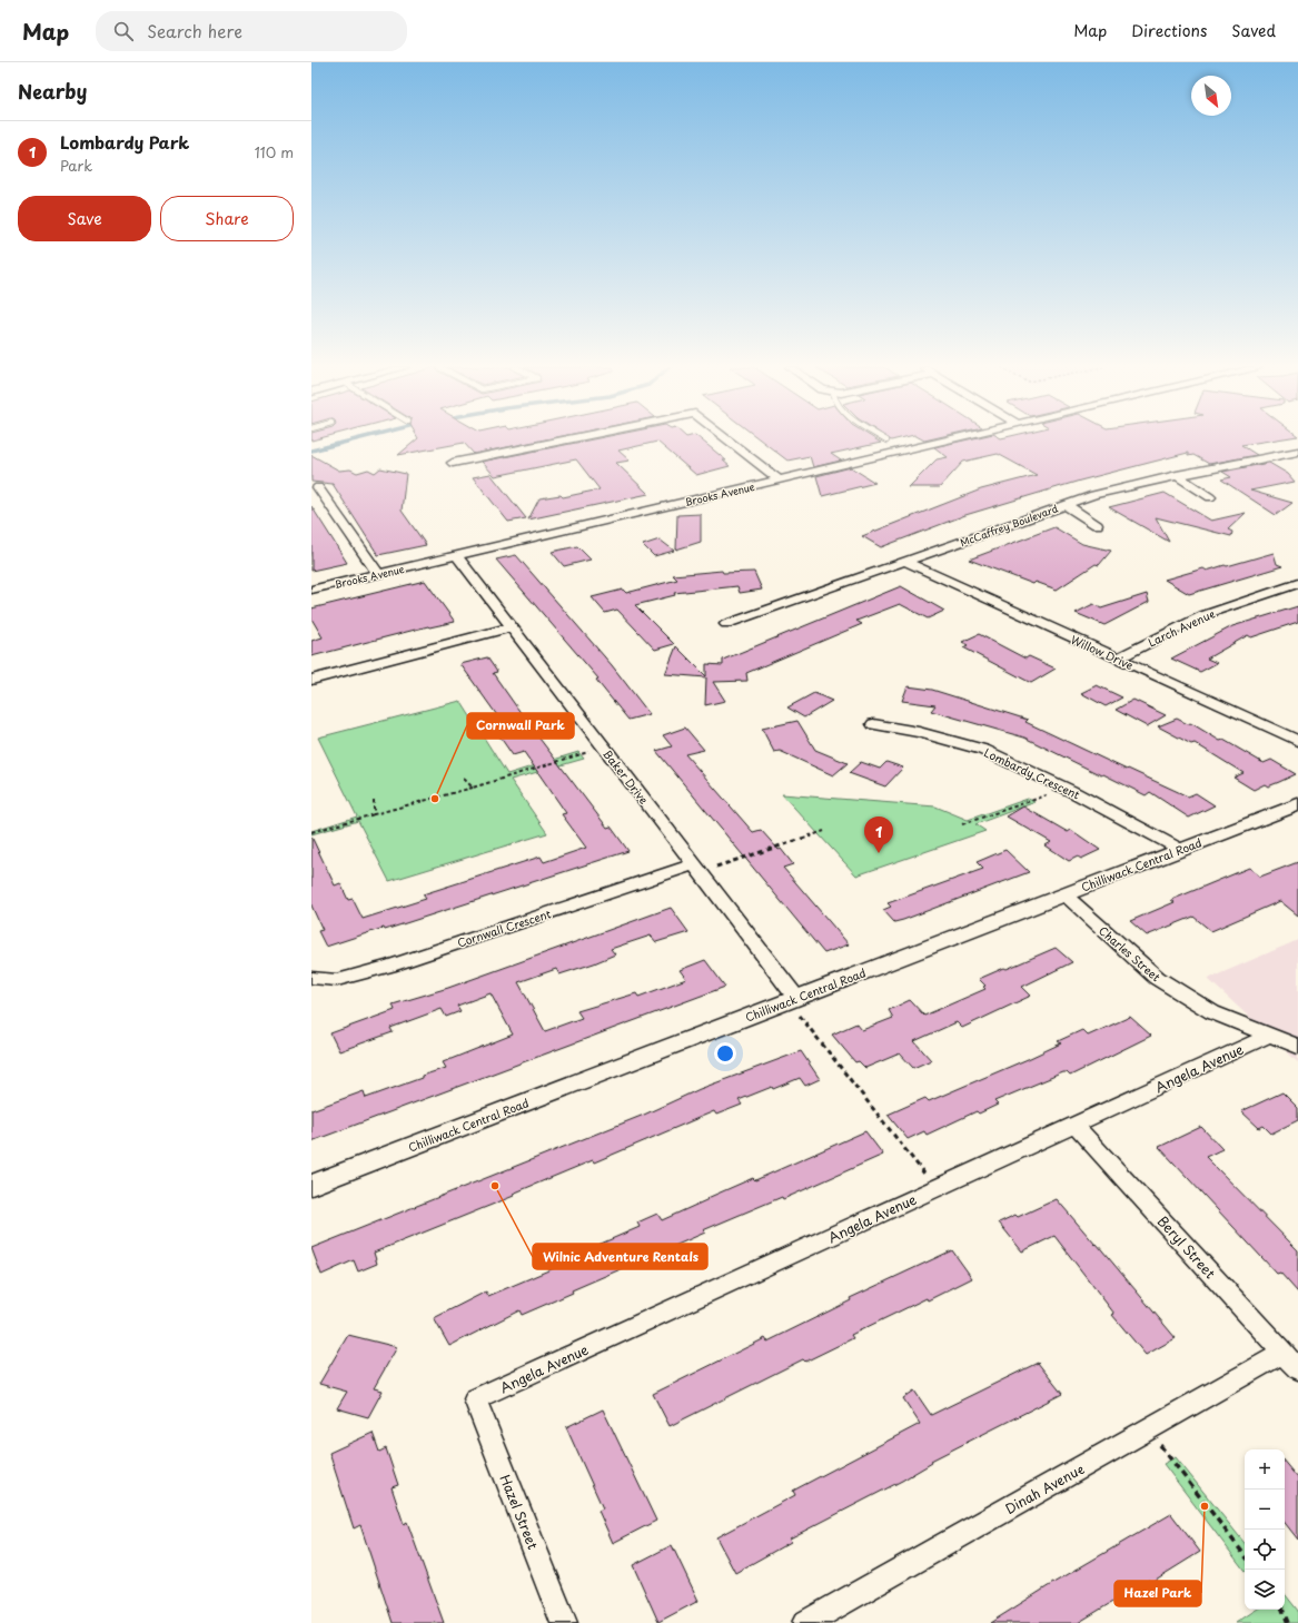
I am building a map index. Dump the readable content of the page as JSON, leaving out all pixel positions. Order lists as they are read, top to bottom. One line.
{"streets":{"street":["Brooks Avenue","McCaffrey Boulevard","Larch Avenue","Willow Drive","Lombardy Crescent","Baker Drive","Chilliwack Central Road","Cornwall Crescent","Charles Street","Angela Avenue","Beryl Street","Dinah Avenue","Hazel Street"]},"crossings":[["Brooks Avenue","Baker Drive"],["McCaffrey Boulevard","Willow Drive"],["Larch Avenue","Willow Drive"],["Lombardy Crescent","Chilliwack Central Road"],["Baker Drive","Chilliwack Central Road"],["Baker Drive","Cornwall Crescent"],["Chilliwack Central Road","Charles Street"],["Charles Street","Angela Avenue"],["Angela Avenue","Beryl Street"],["Angela Avenue","Hazel Street"],["Beryl Street","Dinah Avenue"]],"places":["Cornwall Park","Wilnic Adventure Rentals","Hazel Park"],"north":"bottom right","page":{"header":"Map","search":"Search here","nav":["Map","Directions","Saved"],"heading":"Nearby","list":[{"mark":"1","name":"Lombardy Park","note":"Park","value":"110 m"}],"buttons":["Save","Share"],"pins":"1","map_buttons":["+","−"]}}
